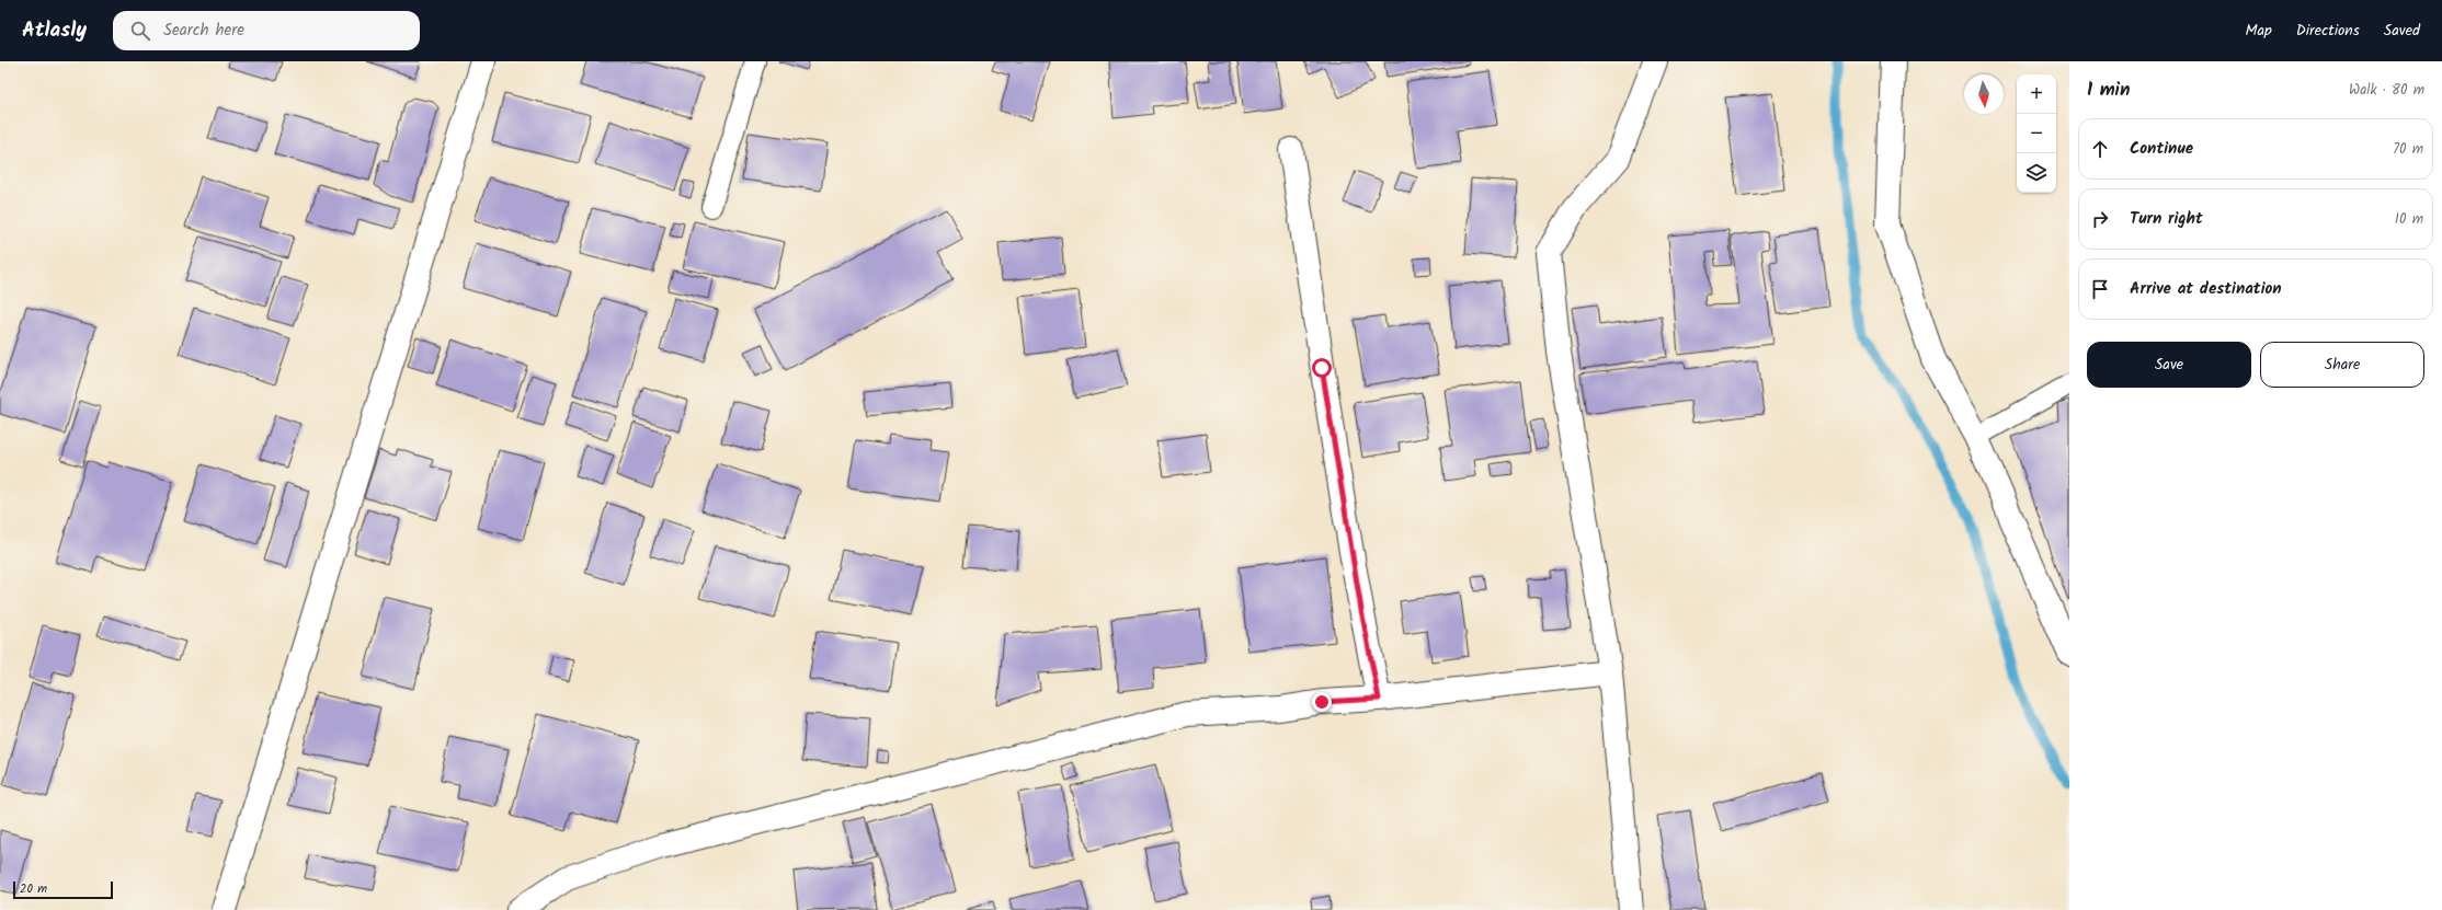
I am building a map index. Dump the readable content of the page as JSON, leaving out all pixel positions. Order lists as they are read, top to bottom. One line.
{"scale_bar":"20 m","north":"bottom","page":{"header":"Atlasly","search":"Search here","nav":["Map","Directions","Saved"],"heading":["1 min","Walk · 80 m"],"map_buttons":["+","−"],"list":[["Continue","70 m"],["Turn right","10 m"],"Arrive at destination"],"buttons":["Save","Share"],"scale":"20 m"}}
